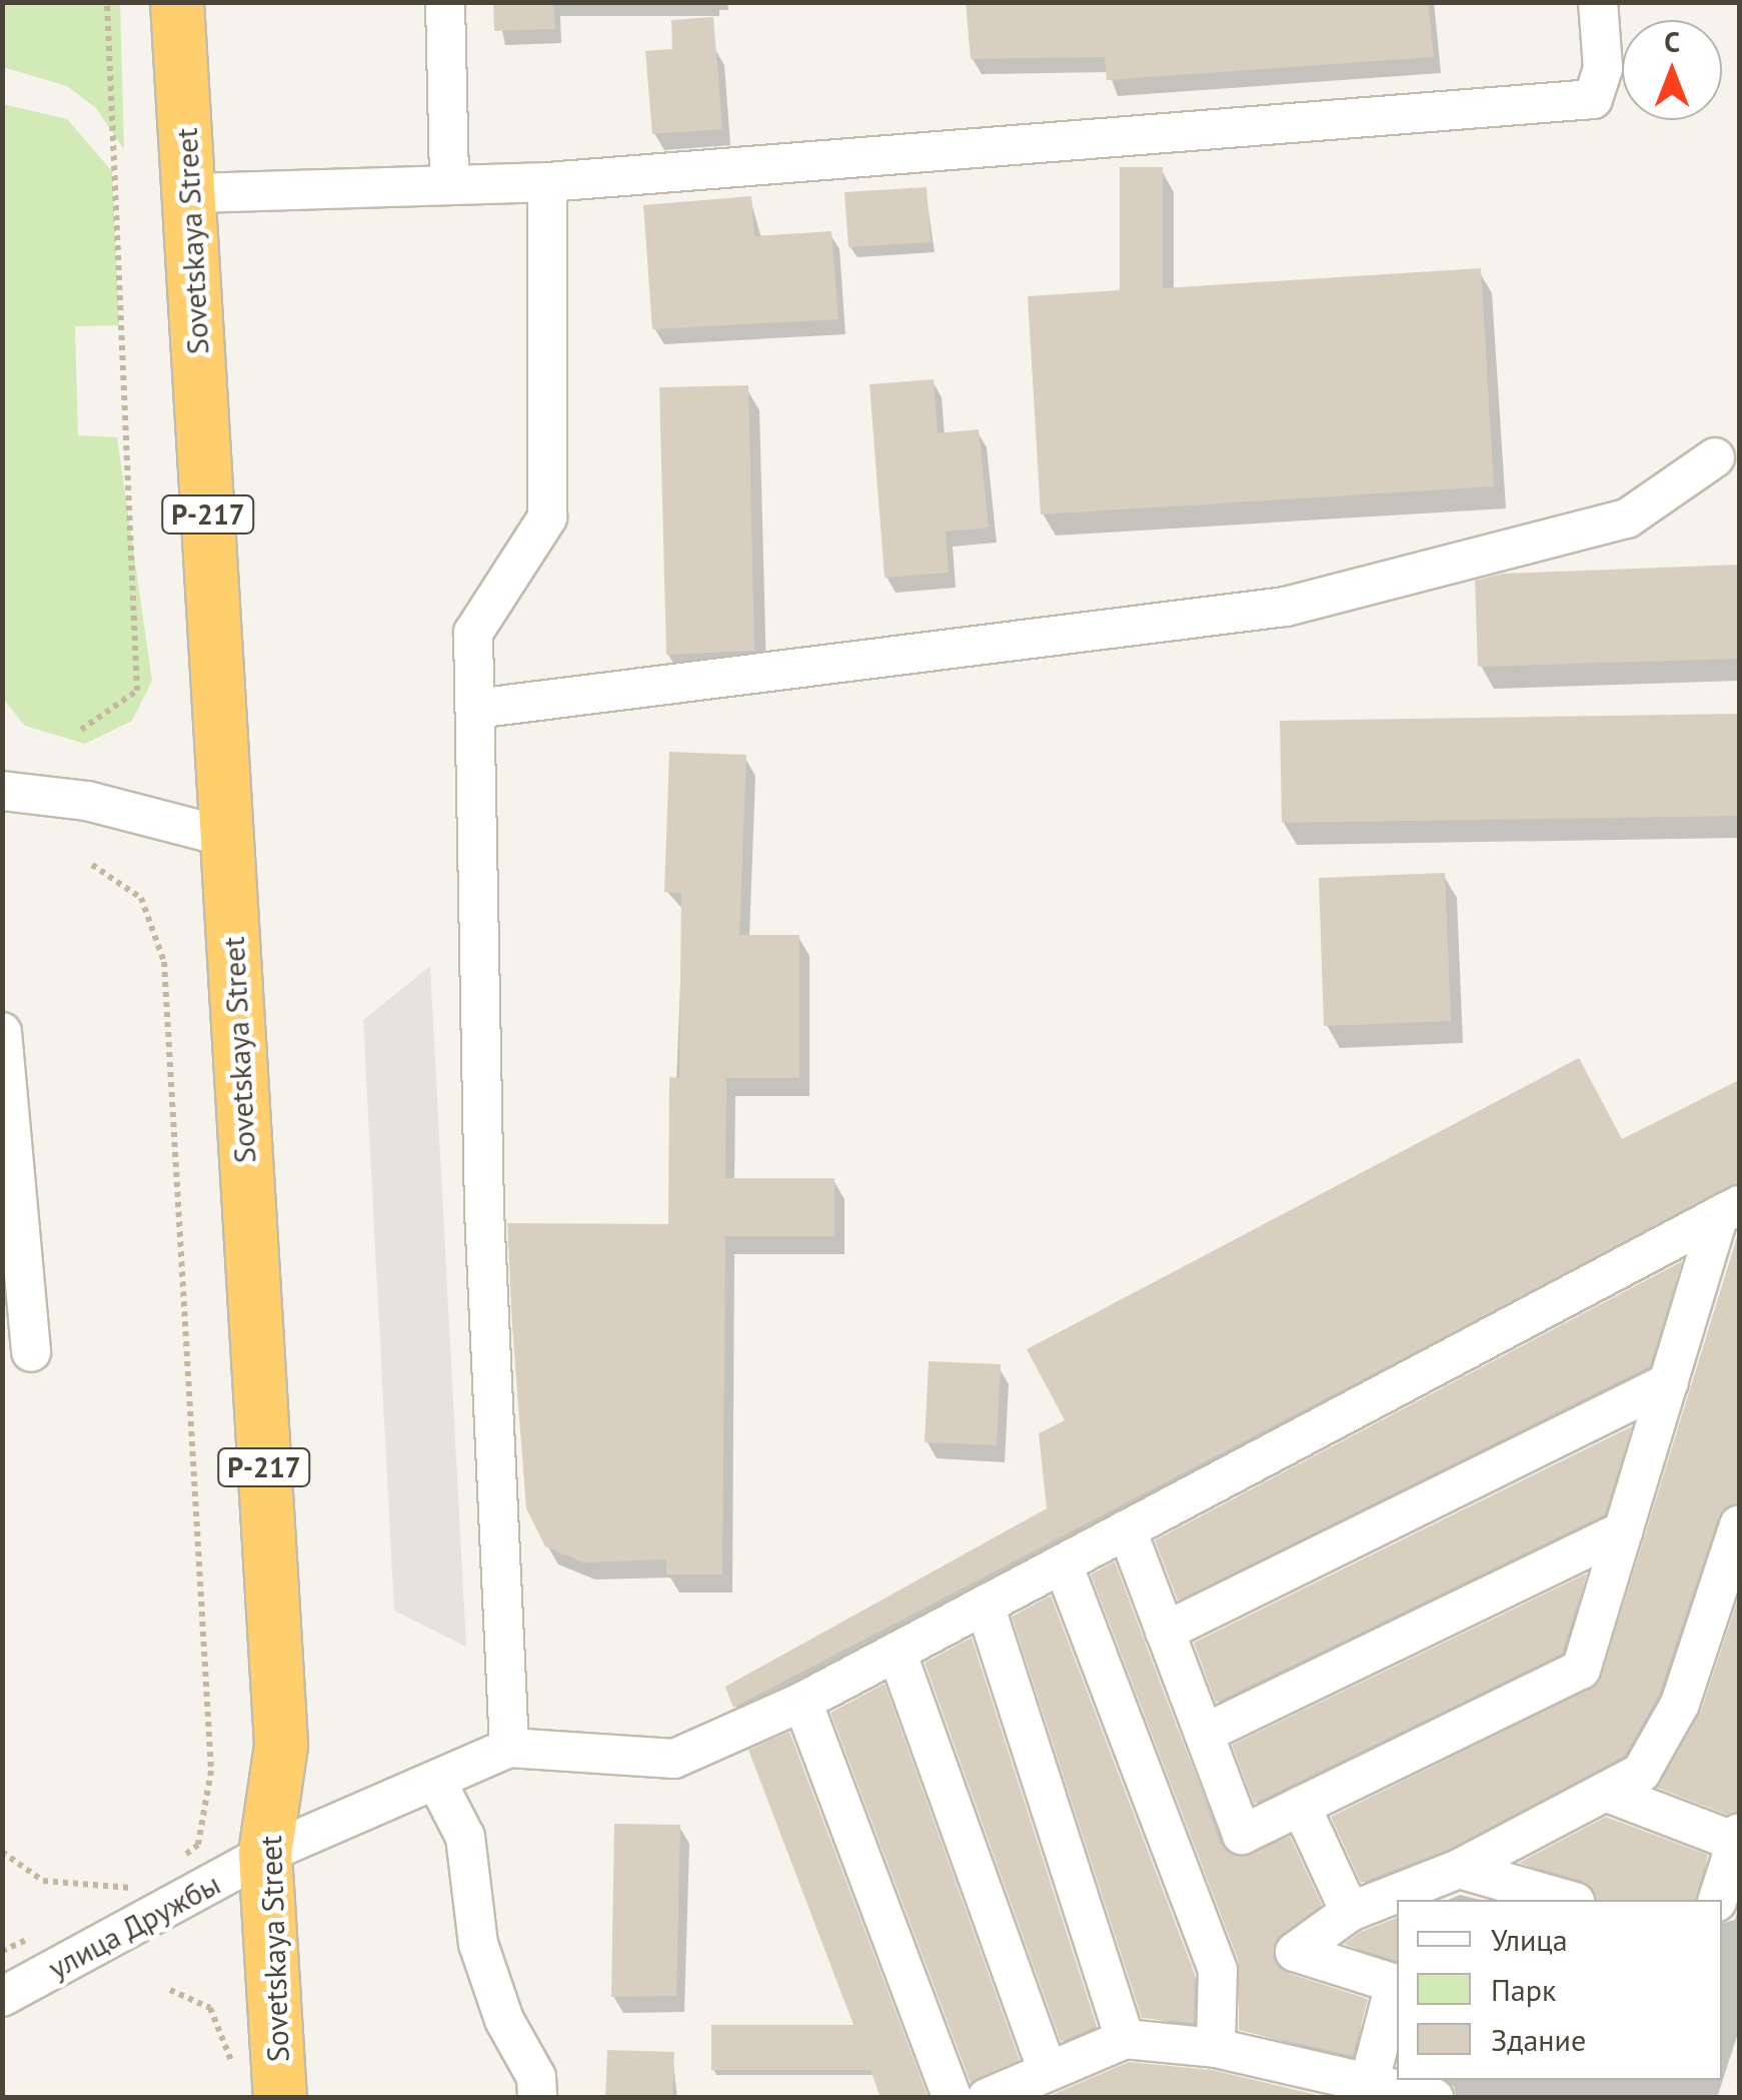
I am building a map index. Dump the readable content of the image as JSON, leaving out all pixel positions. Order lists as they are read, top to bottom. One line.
{"streets":{"highway":["Sovetskaya Street","Р-217"],"street":["улица Дружбы"]},"crossings":[["Sovetskaya Street","улица Дружбы"]],"legend":["Улица","Парк","Здание"],"north":"top"}
